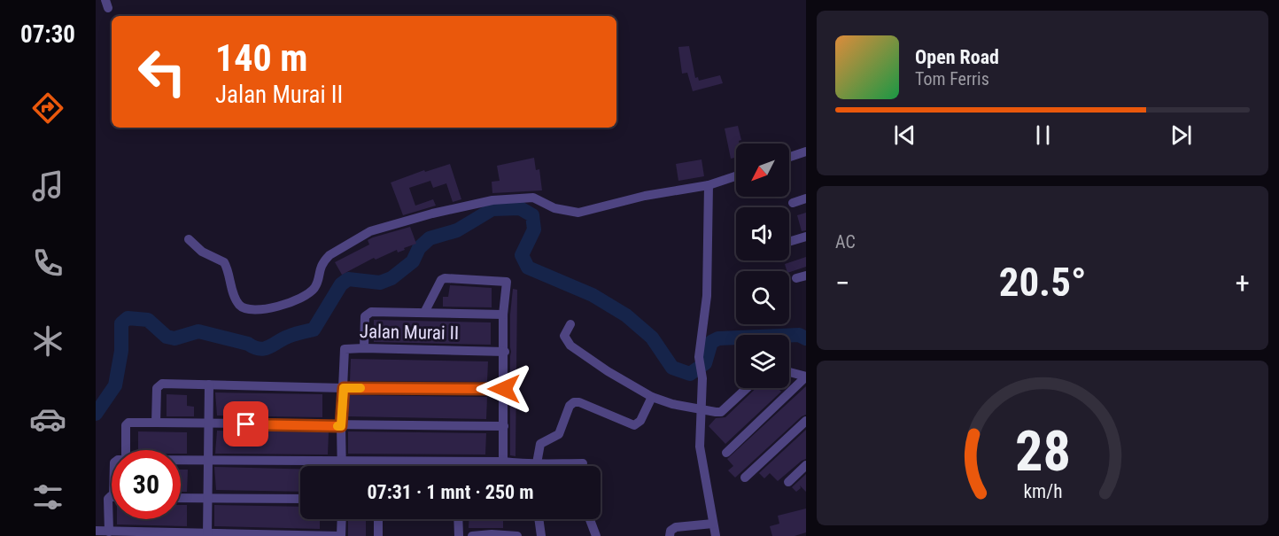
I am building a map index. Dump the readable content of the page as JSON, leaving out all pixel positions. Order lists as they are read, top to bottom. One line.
{"streets":{"street":["Jalan Murai II"]},"north":"bottom left","page":{"tabs":"07:30","turn":["140 m","Jalan Murai II"],"song":["Open Road","Tom Ferris"],"tile":"AC","heat":["−","20.5°","+"],"limit":"30","trip":"07:31 · 1 mnt · 250 m","gauge":["28","km/h"]}}
